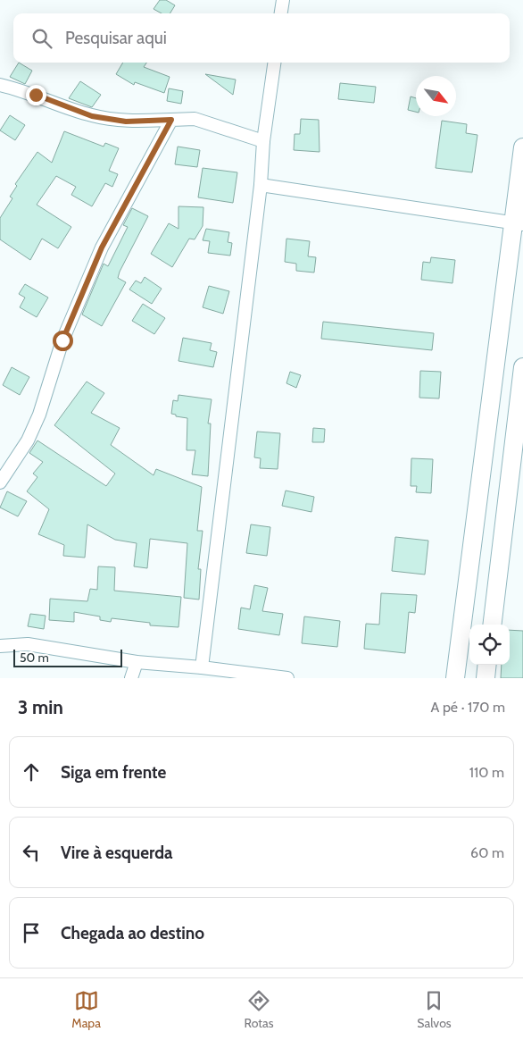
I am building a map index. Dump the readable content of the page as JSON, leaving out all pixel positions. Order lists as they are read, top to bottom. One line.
{"scale_bar":"50 m","north":"bottom right","page":{"search":"Pesquisar aqui","scale":"50 m","heading":["3 min","A pé · 170 m"],"list":[["Siga em frente","110 m"],["Vire à esquerda","60 m"],"Chegada ao destino"],"nav":["Mapa","Rotas","Salvos"]}}
